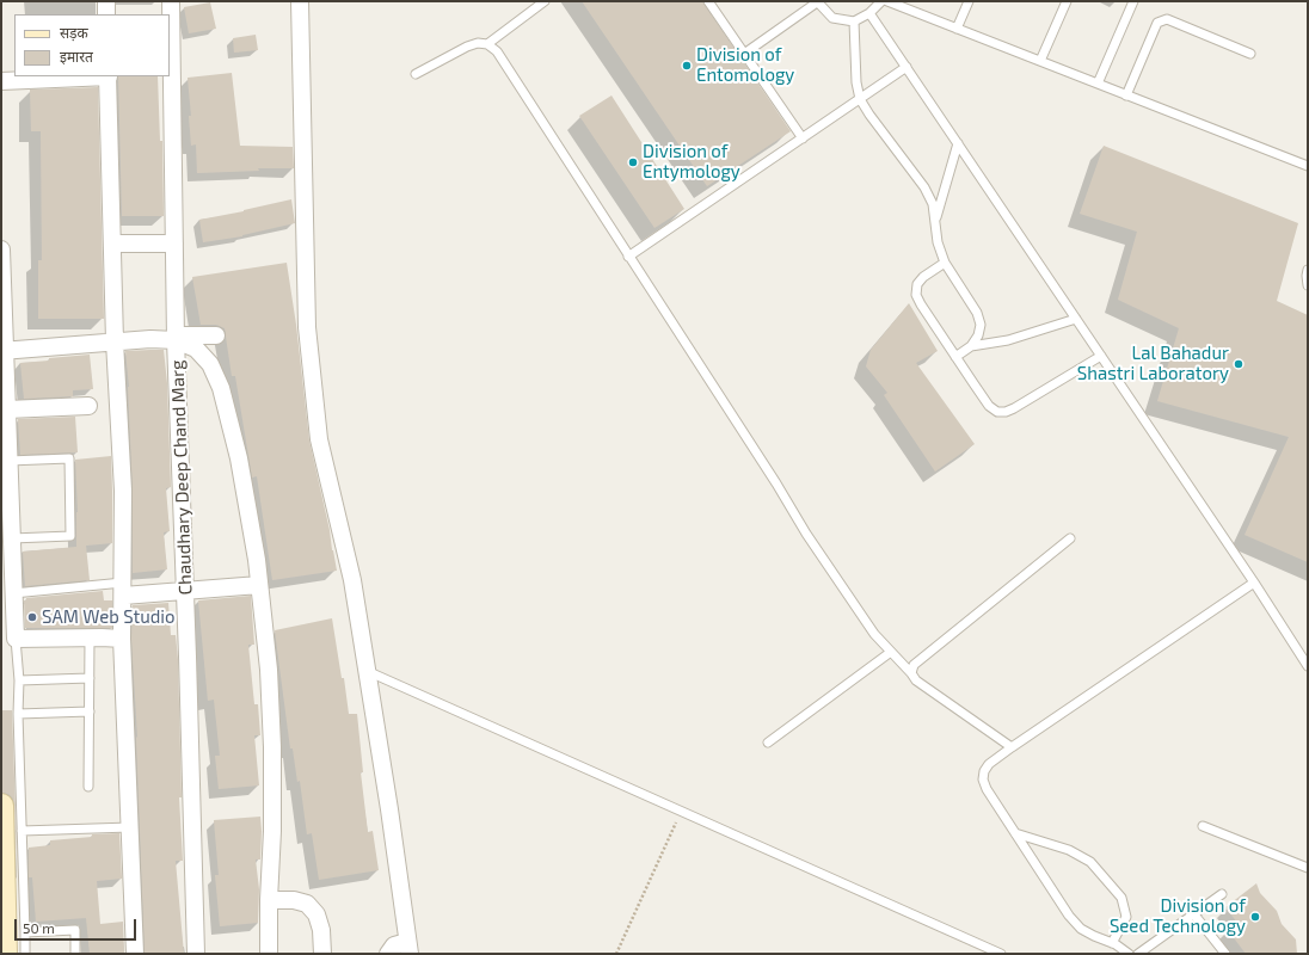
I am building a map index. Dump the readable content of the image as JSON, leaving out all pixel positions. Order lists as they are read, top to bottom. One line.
{"streets":{"street":["Chaudhary Deep Chand Marg"]},"places":["Division of Entomology","Division of Entymology","Lal Bahadur Shastri Laboratory","SAM Web Studio","Division of Seed Technology"],"legend":["सड़क","इमारत"],"scale_bar":"50 m"}
